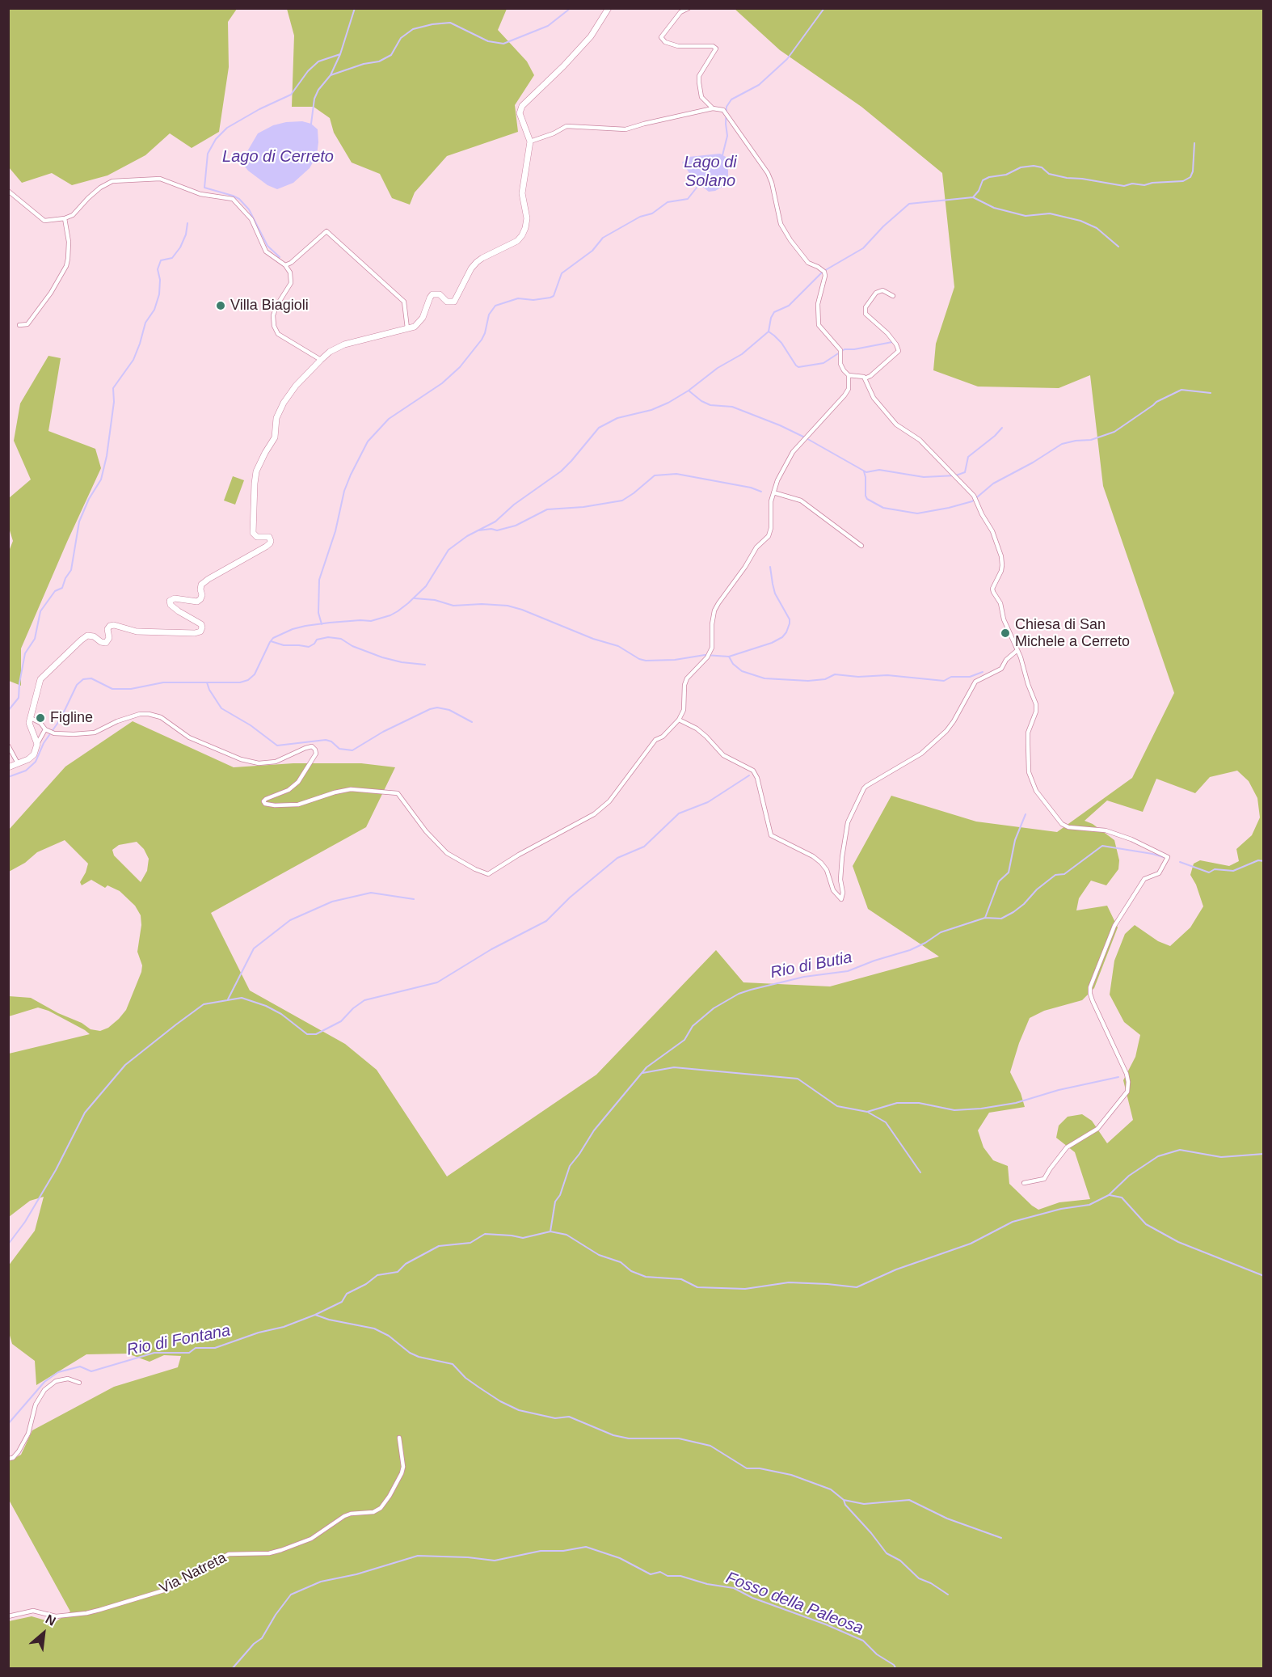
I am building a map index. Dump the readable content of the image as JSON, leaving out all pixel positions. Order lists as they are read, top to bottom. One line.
{"streets":{"street":["Via Natreta"]},"water":["Lago di Cerreto","Lago di Solano","Rio di Butia","Rio di Fontana","Fosso della Paleosa"],"places":["Villa Biagioli","Chiesa di San Michele a Cerreto","Figline"],"north":"top right"}
